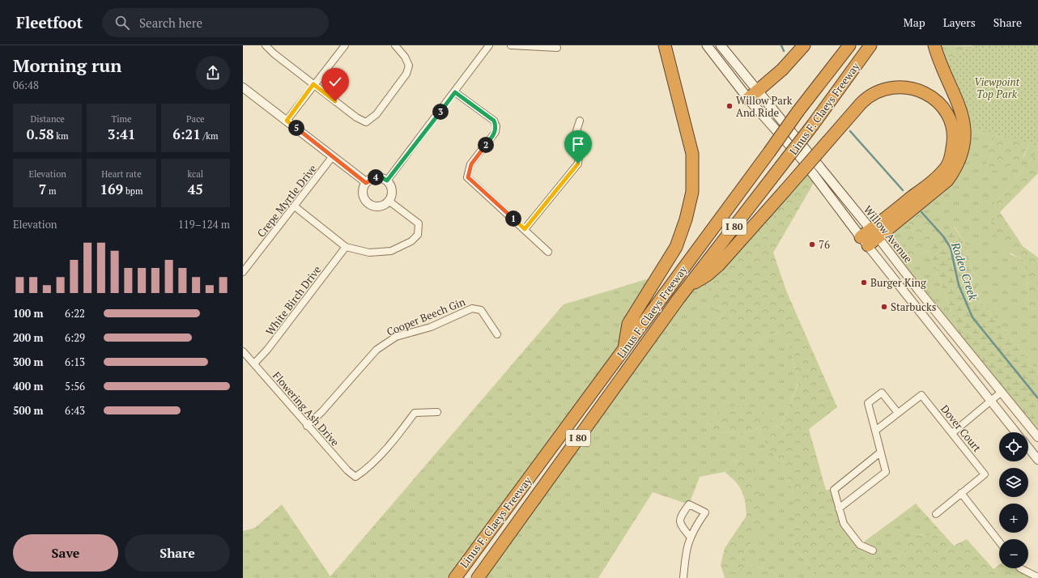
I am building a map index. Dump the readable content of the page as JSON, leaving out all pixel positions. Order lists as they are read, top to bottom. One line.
{"streets":{"highway":["Linus F. Claeys Freeway","I 80"],"main road":["Willow Avenue"],"street":["Crepe Myrtle Drive","White Birch Drive","Cooper Beech Gin","Flowering Ash Drive","Dover Court"]},"crossings":[["White Birch Drive","Flowering Ash Drive"],["Cooper Beech Gin","Flowering Ash Drive"]],"water":["Rodeo Creek"],"parks":["Viewpoint Top Park"],"places":["Willow Park And Ride","76","Burger King","Starbucks"],"page":{"header":"Fleetfoot","search":"Search here","nav":["Map","Layers","Share"],"heading":["Morning run","06:48"],"stats":[["Distance","0.58 km"],["Time","3:41"],["Pace","6:21 /km"],["Elevation","7 m"],["Heart rate","169 bpm"],["kcal","45"]],"pins":["3","5","2","4","1"],"chart":["Elevation","119–124 m"],"list":[{"name":"100 m","note":"6:22"},{"name":"200 m","note":"6:29"},{"name":"300 m","note":"6:13"},{"name":"400 m","note":"5:56"},{"name":"500 m","note":"6:43"}],"map_buttons":["+","−"],"buttons":["Save","Share"]}}
